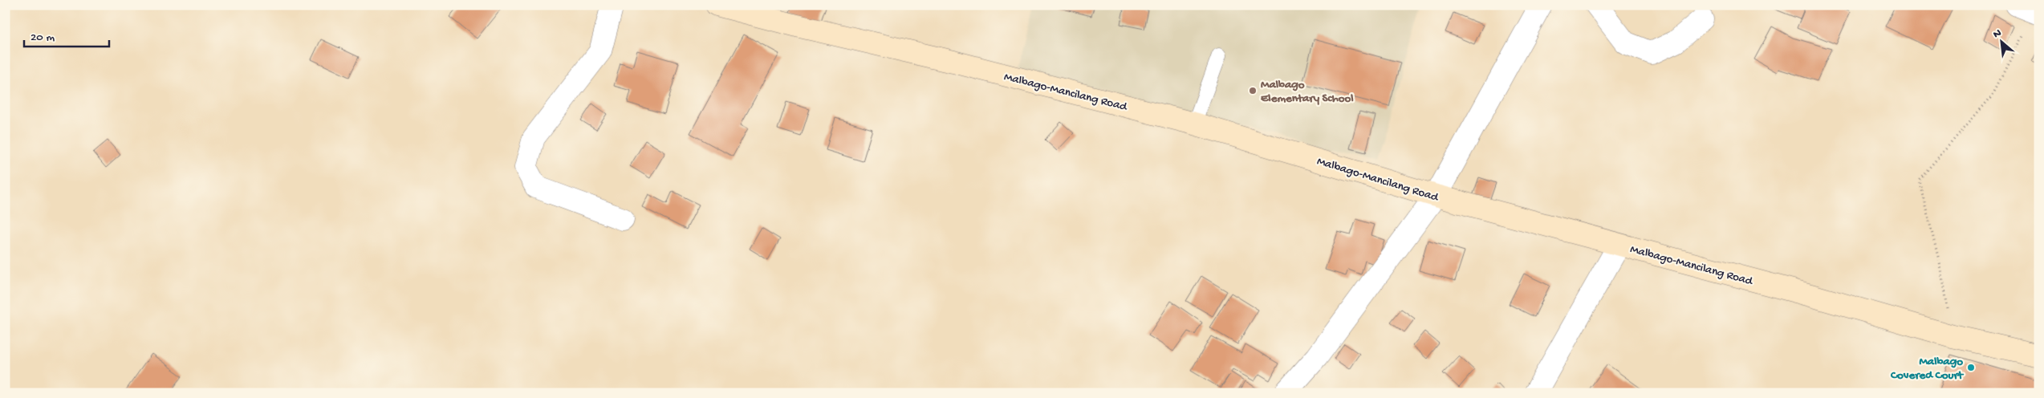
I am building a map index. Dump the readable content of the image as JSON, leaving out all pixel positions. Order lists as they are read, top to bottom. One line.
{"streets":{"main road":["Malbago-Mancilang Road"]},"places":["Malbago Elementary School","Malbago Covered Court"],"scale_bar":"20 m","north":"top left"}
